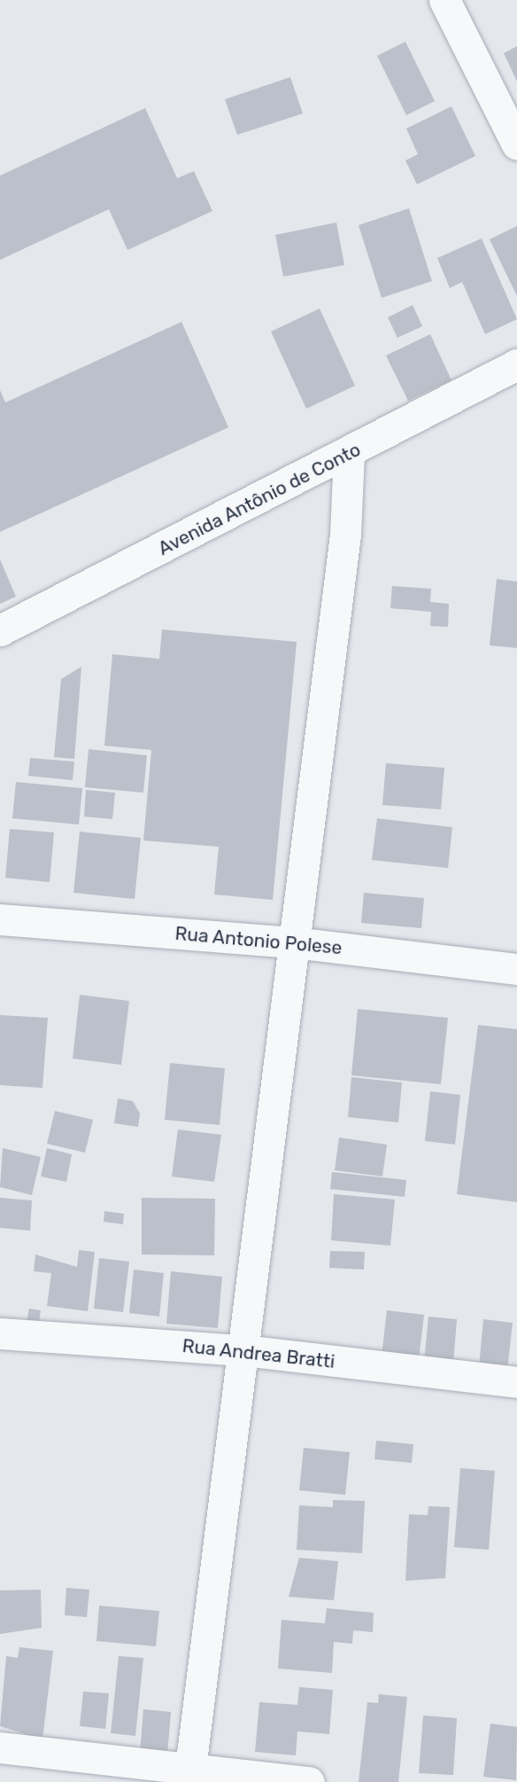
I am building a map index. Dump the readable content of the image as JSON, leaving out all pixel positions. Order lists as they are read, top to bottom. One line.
{"streets":{"street":["Avenida Antônio de Conto","Rua Antonio Polese","Rua Andrea Bratti"]}}
